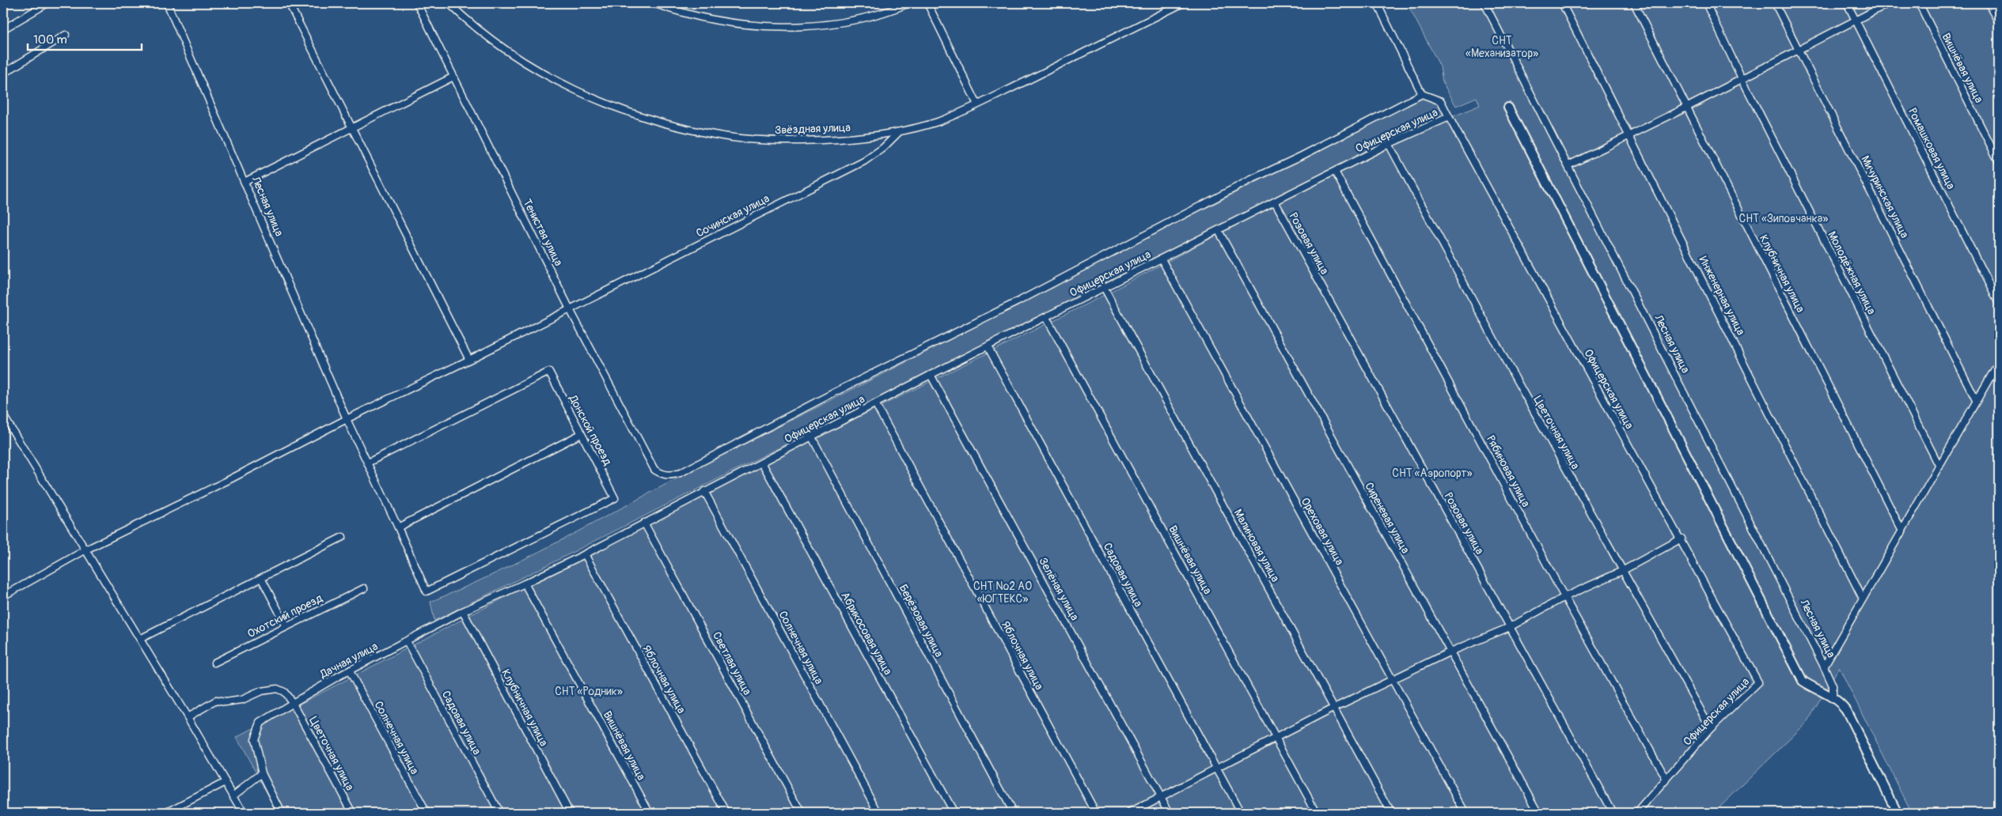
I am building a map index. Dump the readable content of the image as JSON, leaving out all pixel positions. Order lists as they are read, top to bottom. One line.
{"streets":{"street":["Вишнёвая улица","Звёздная улица","Офицерская улица","Ромашковая улица","Мичуринская улица","Лесная улица","Сочинская улица","Тенистая улица","Розовая улица","Молодёжная улица","Клубничная улица","Инженерная улица","Донской проезд","Цветочная улица","Рябиновая улица","Сиреневая улица","Ореховая улица","Малиновая улица","Садовая улица","Зелёная улица","Охотский проезд","Берёзовая улица","Абрикосовая улица","Солнечная улица","Яблочная улица","Дачная улица","Светлая улица"]},"crossings":[["Вишнёвая улица","Офицерская улица"],["Вишнёвая улица","Дачная улица"],["Звёздная улица","Сочинская улица"],["Офицерская улица","Розовая улица"],["Офицерская улица","Цветочная улица"],["Офицерская улица","Рябиновая улица"],["Офицерская улица","Сиреневая улица"],["Офицерская улица","Ореховая улица"],["Офицерская улица","Малиновая улица"],["Офицерская улица","Садовая улица"],["Офицерская улица","Зелёная улица"],["Офицерская улица","Берёзовая улица"],["Офицерская улица","Абрикосовая улица"],["Офицерская улица","Солнечная улица"],["Офицерская улица","Яблочная улица"],["Офицерская улица","Дачная улица"],["Офицерская улица","Светлая улица"],["Лесная улица","Сочинская улица"],["Лесная улица","Донской проезд"],["Сочинская улица","Тенистая улица"],["Клубничная улица","Дачная улица"],["Цветочная улица","Дачная улица"],["Садовая улица","Дачная улица"],["Солнечная улица","Дачная улица"],["Яблочная улица","Дачная улица"],["Дачная улица","Светлая улица"]],"parks":["СНТ «Механизатор»","СНТ «Зиповчанка»","СНТ «Аэропорт»","СНТ №2 АО «ЮГТЕКС»","СНТ «Родник»"],"scale_bar":"100 m"}
